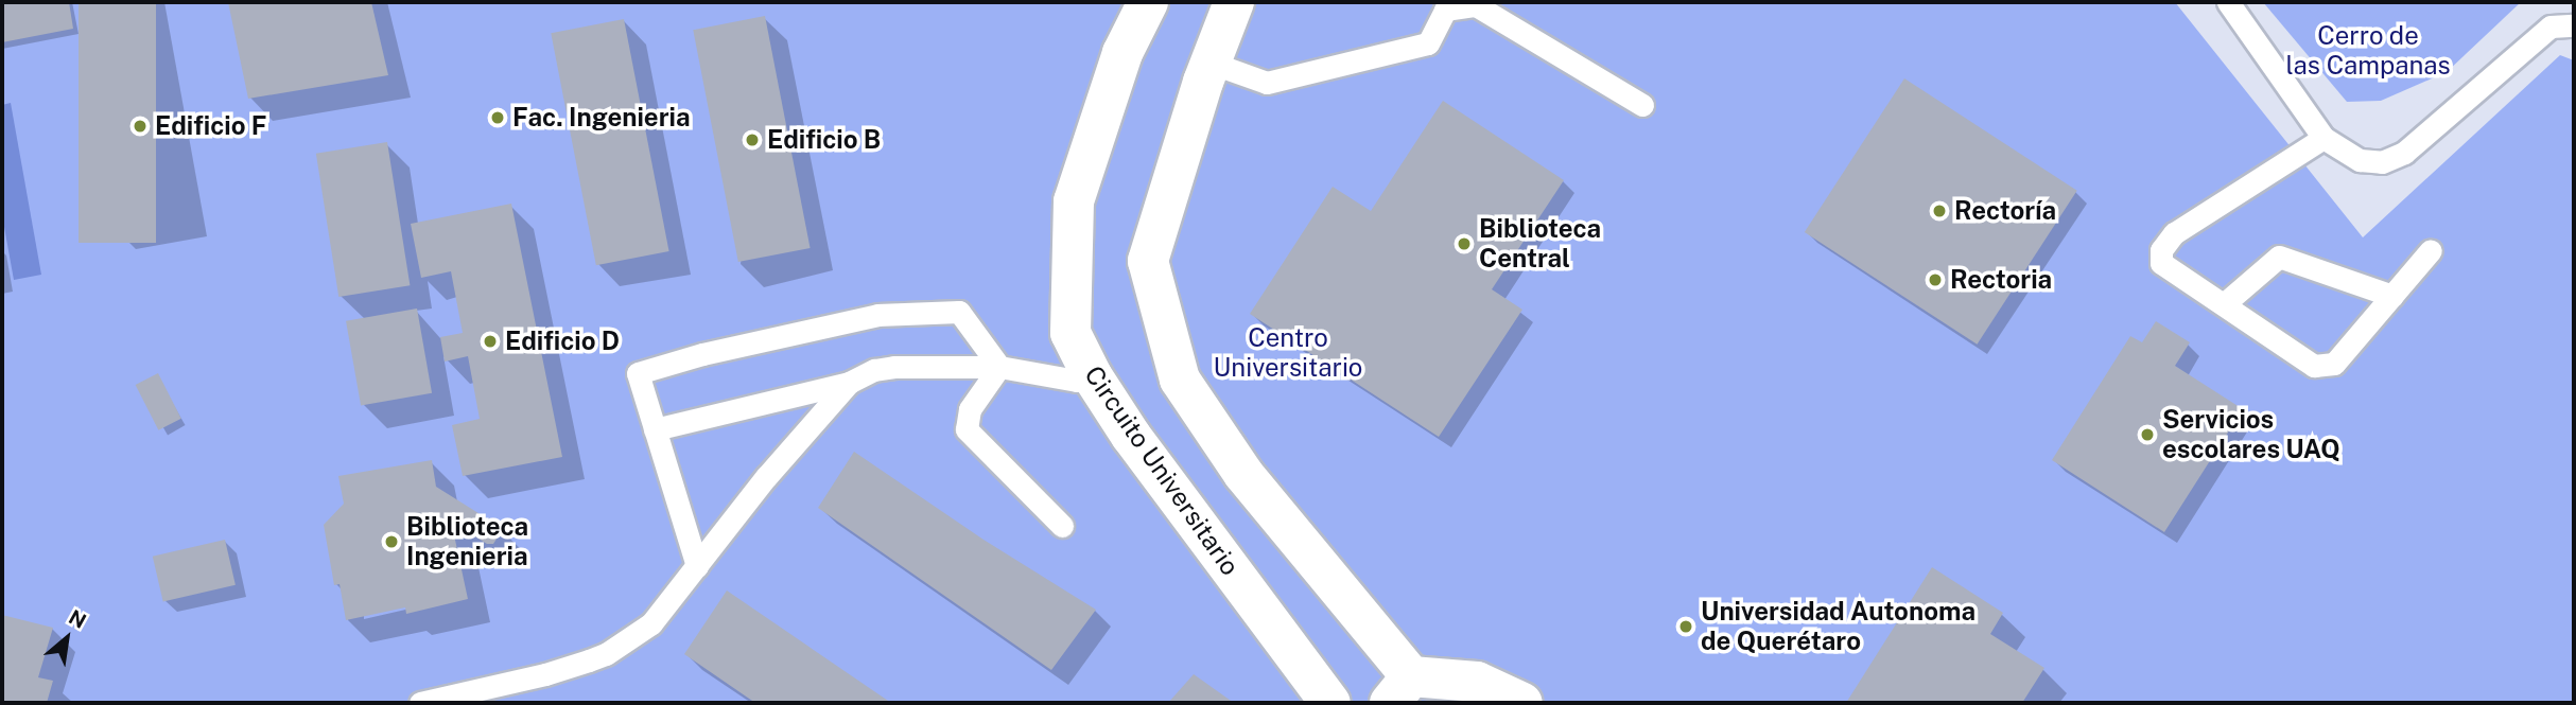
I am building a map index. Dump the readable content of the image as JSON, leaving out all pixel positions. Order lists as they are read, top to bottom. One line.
{"streets":{"street":["Circuito Universitario"]},"parks":["Cerro de las Campanas","Centro Universitario"],"places":["Fac. Ingenieria","Edificio F","Edificio B","Rectoría","Biblioteca Central","Rectoria","Edificio D","Servicios escolares UAQ","Biblioteca Ingenieria","Universidad Autonoma de Querétaro"],"north":"top right"}
